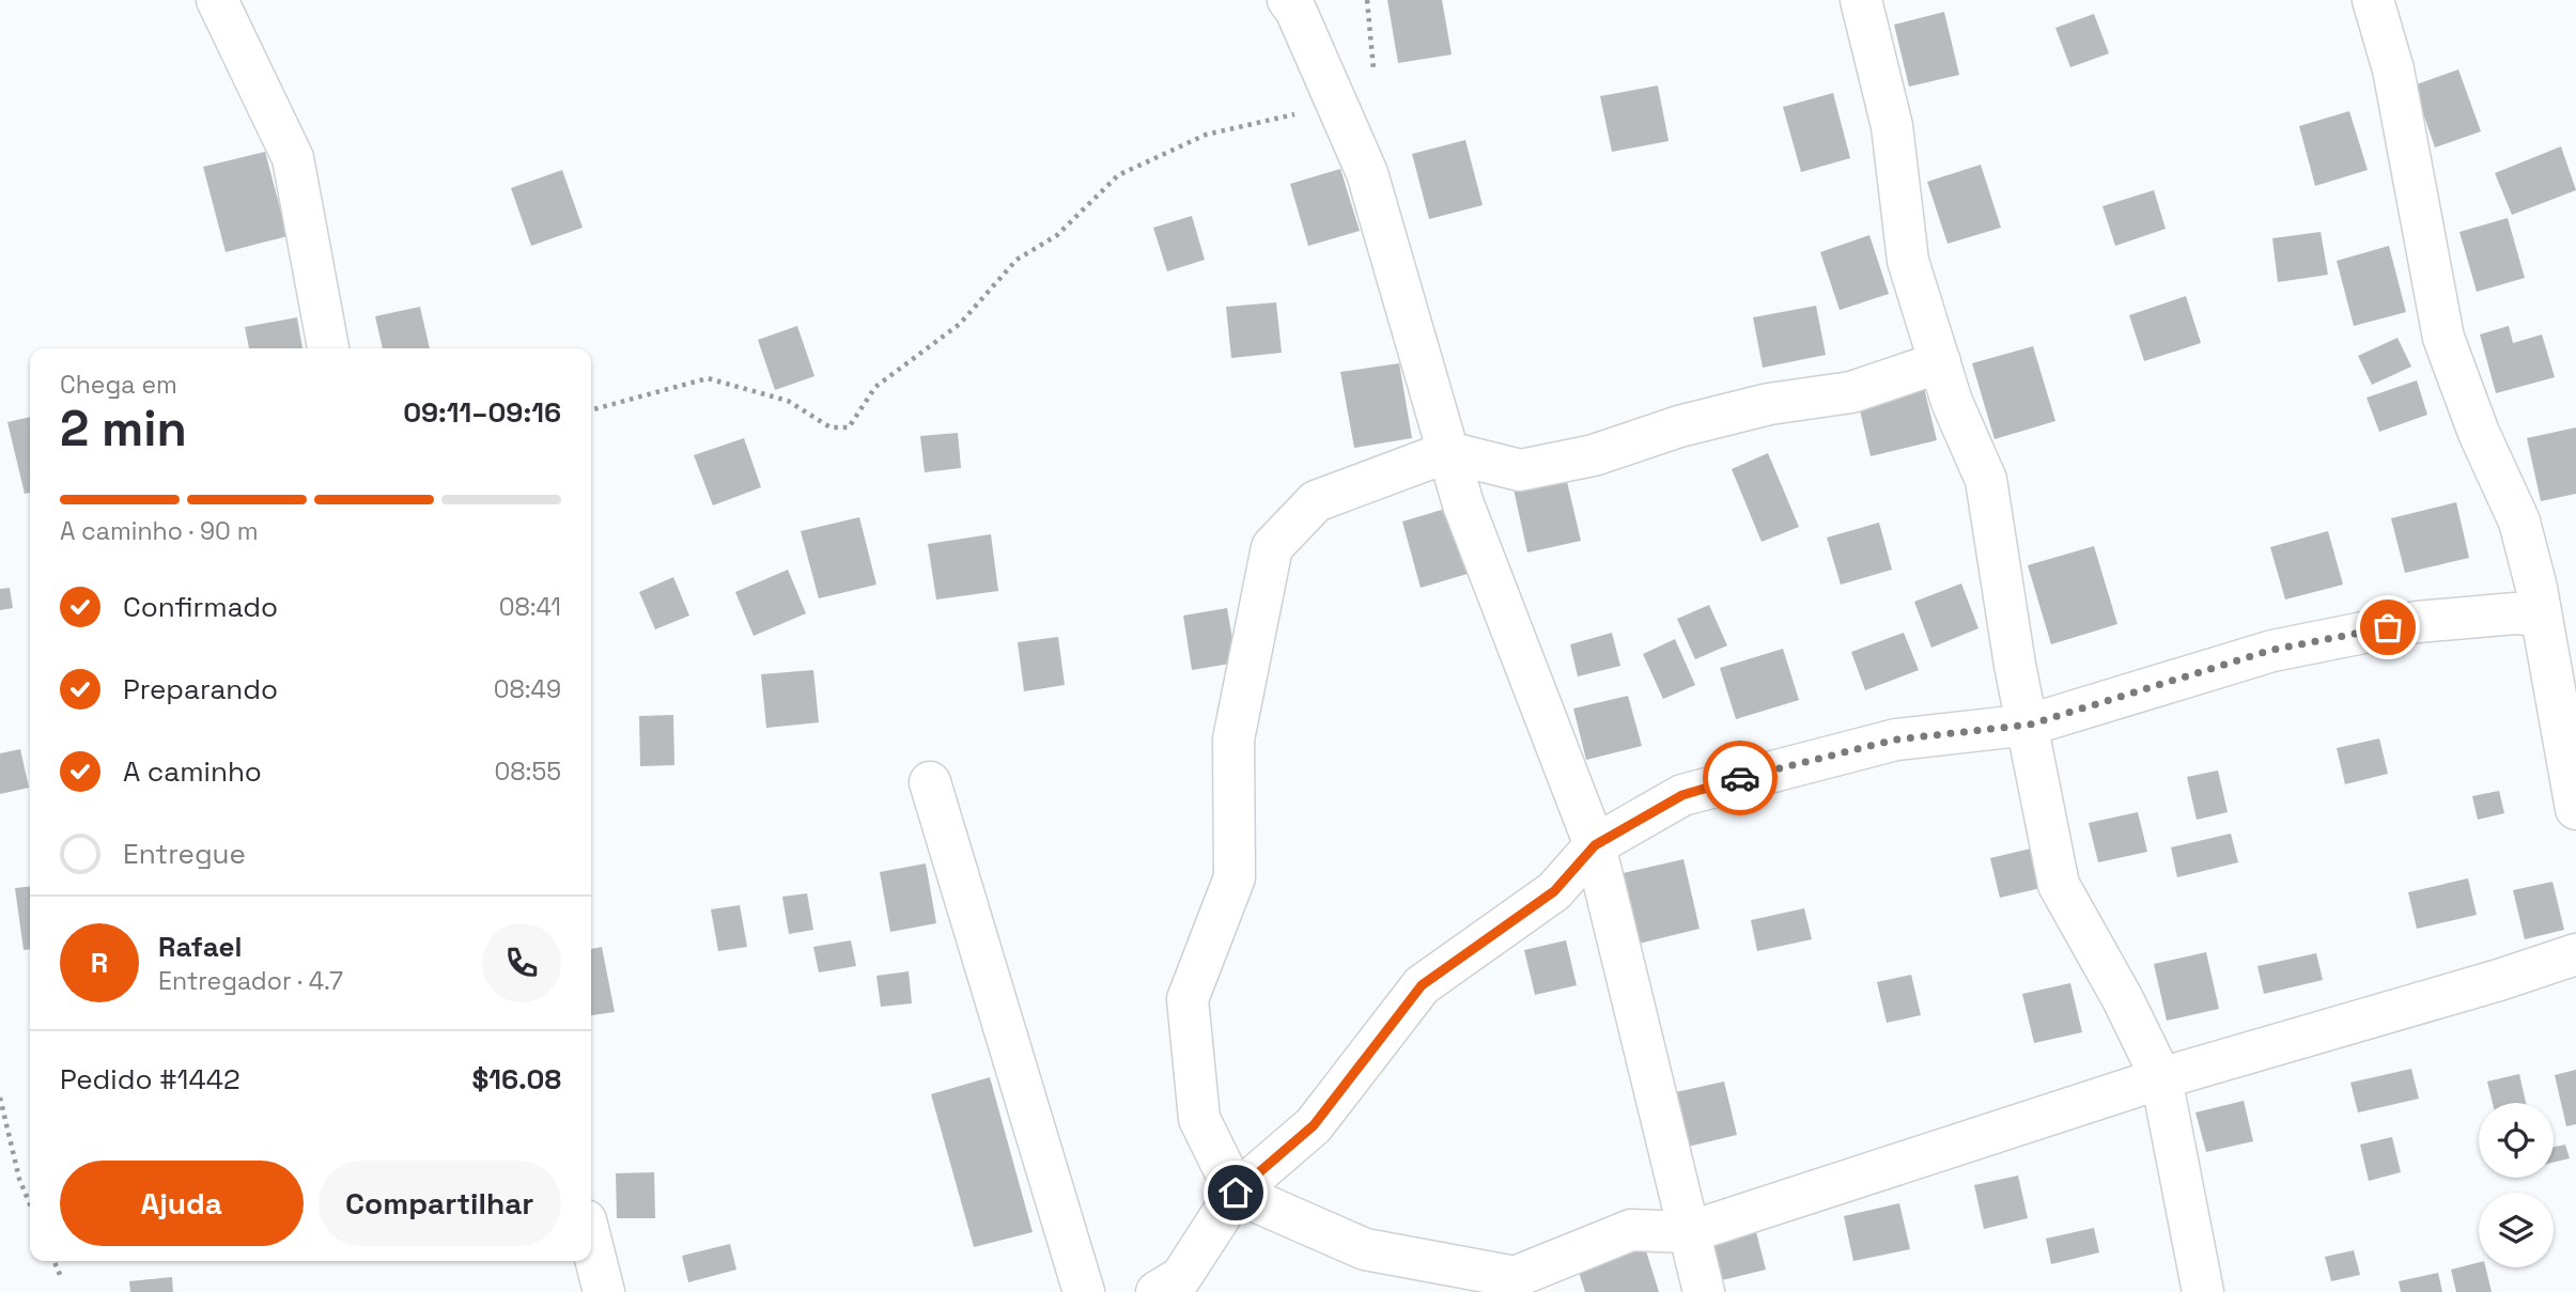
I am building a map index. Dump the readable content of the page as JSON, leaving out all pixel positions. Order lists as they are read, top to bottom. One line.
{"page":{"heading":["2 min","Chega em","09:11–09:16"],"panel":["Rafael","Entregador · 4.7","Pedido #1442","$16.08"],"bar":"A caminho · 90 m","list":[["Confirmado","08:41"],["Preparando","08:49"],["A caminho","08:55"],"Entregue"],"round":"R","buttons":["Ajuda","Compartilhar"]}}
